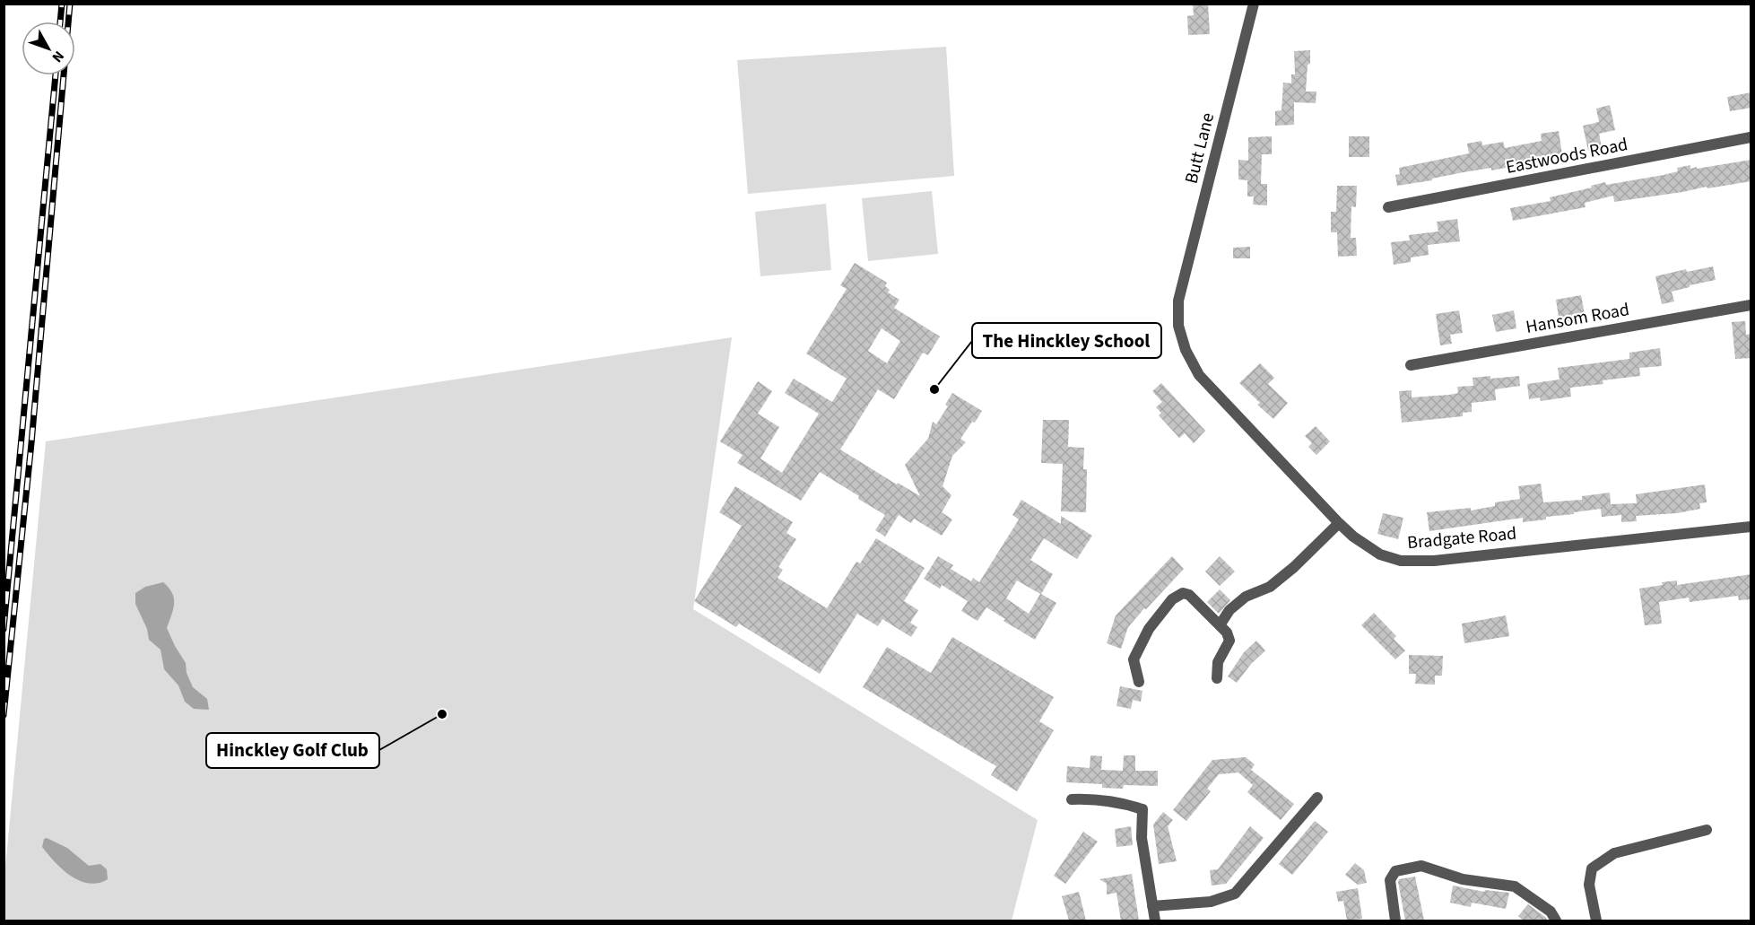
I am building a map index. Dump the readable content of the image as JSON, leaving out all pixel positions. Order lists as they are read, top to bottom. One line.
{"streets":{"street":["Butt Lane","Eastwoods Road","Hansom Road","Bradgate Road"]},"crossings":[["Butt Lane","Bradgate Road"]],"places":["The Hinckley School","Hinckley Golf Club"],"north":"bottom right"}
